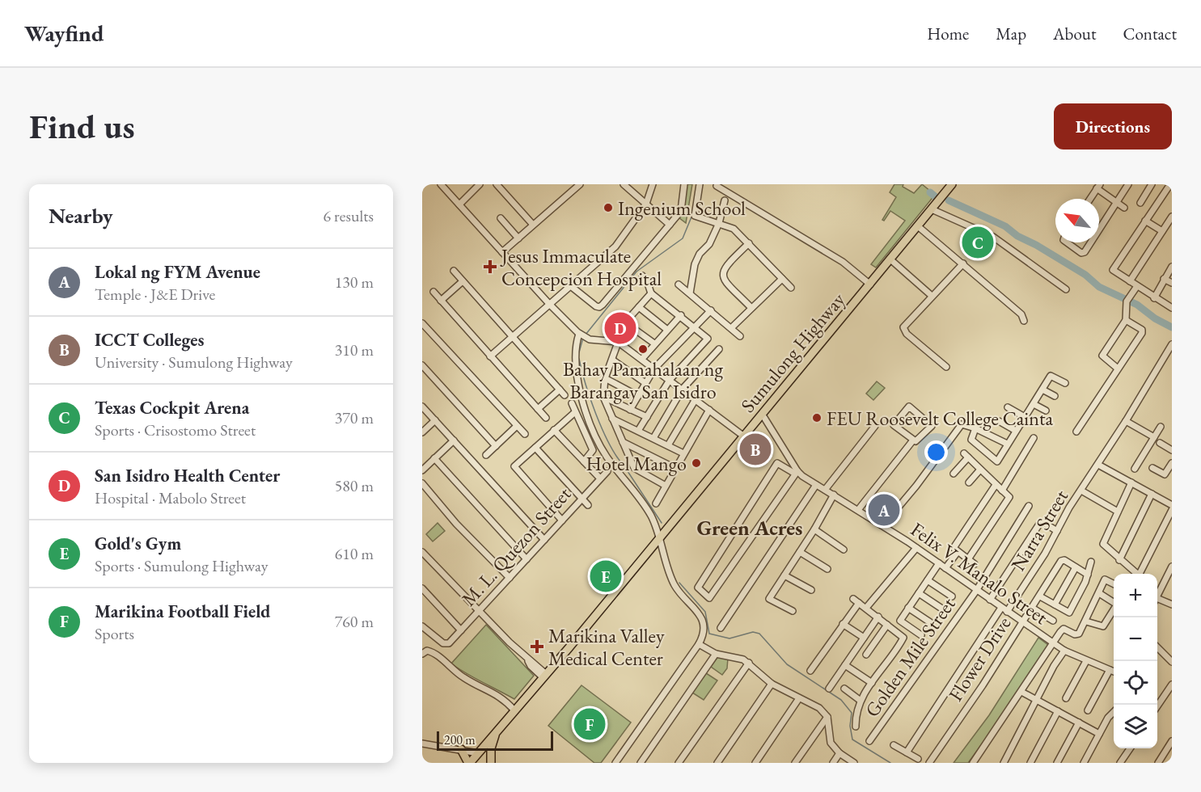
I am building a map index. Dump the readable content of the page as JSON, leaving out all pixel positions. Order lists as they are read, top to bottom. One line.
{"streets":{"main road":["Sumulong Highway"],"street":["Narra Street","M. L. Quezon Street","Felix V. Manalo Street","Golden Mile Street","Flower Drive"]},"crossings":[["Sumulong Highway","Felix V. Manalo Street"],["Narra Street","Felix V. Manalo Street"],["Felix V. Manalo Street","Golden Mile Street"],["Felix V. Manalo Street","Flower Drive"]],"districts":["Green Acres"],"places":{"other":["Ingenium School","Bahay Pamahalaan ng Barangay San Isidro","FEU Roosevelt College Cainta","Hotel Mango"],"health":["Jesus Immaculate Concepcion Hospital","Marikina Valley Medical Center"]},"scale_bar":"200 m","north":"top left","page":{"header":"Wayfind","nav":["Home","Map","About","Contact"],"buttons":"Directions","title":"Find us","heading":["Nearby","6 results"],"pins":["C","D","B","A","E","F"],"list":[{"mark":"A","name":"Lokal ng FYM Avenue","note":"Temple · J&E Drive","value":"130 m"},{"mark":"B","name":"ICCT Colleges","note":"University · Sumulong Highway","value":"310 m"},{"mark":"C","name":"Texas Cockpit Arena","note":"Sports · Crisostomo Street","value":"370 m"},{"mark":"D","name":"San Isidro Health Center","note":"Hospital · Mabolo Street","value":"580 m"},{"mark":"E","name":"Gold's Gym","note":"Sports · Sumulong Highway","value":"610 m"},{"mark":"F","name":"Marikina Football Field","note":"Sports","value":"760 m"}],"map_buttons":["+","−"],"scale":"200 m"}}
